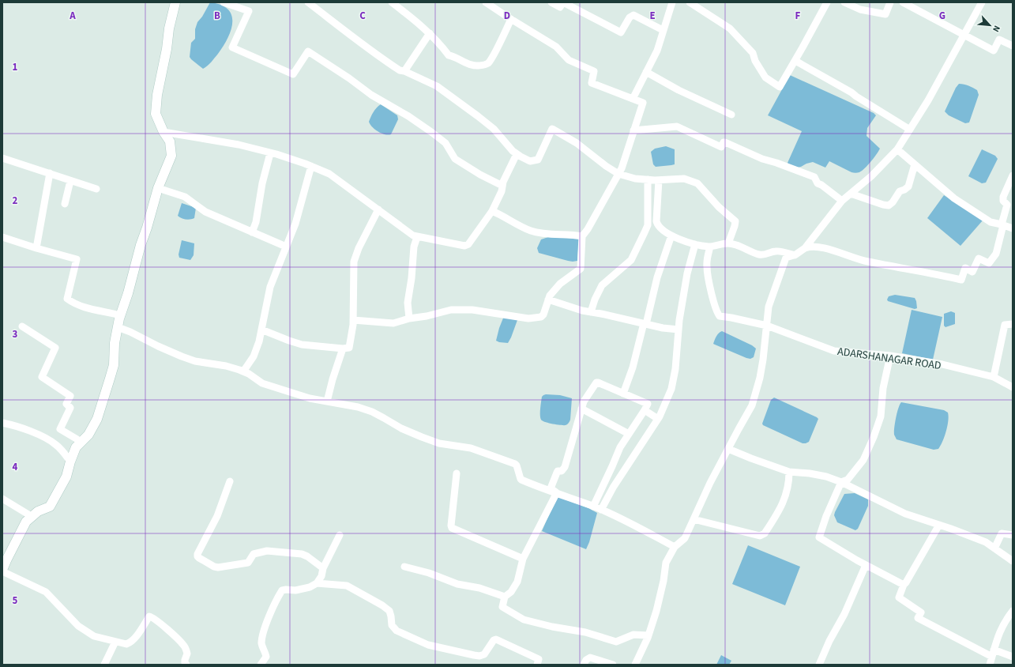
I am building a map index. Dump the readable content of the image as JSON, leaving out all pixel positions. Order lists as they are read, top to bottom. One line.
{"streets":{"street":["ADARSHANAGAR ROAD"]},"north":"bottom right","grid":{"columns":["A","B","C","D","E","F","G"],"rows":["1","2","3","4","5"]}}
